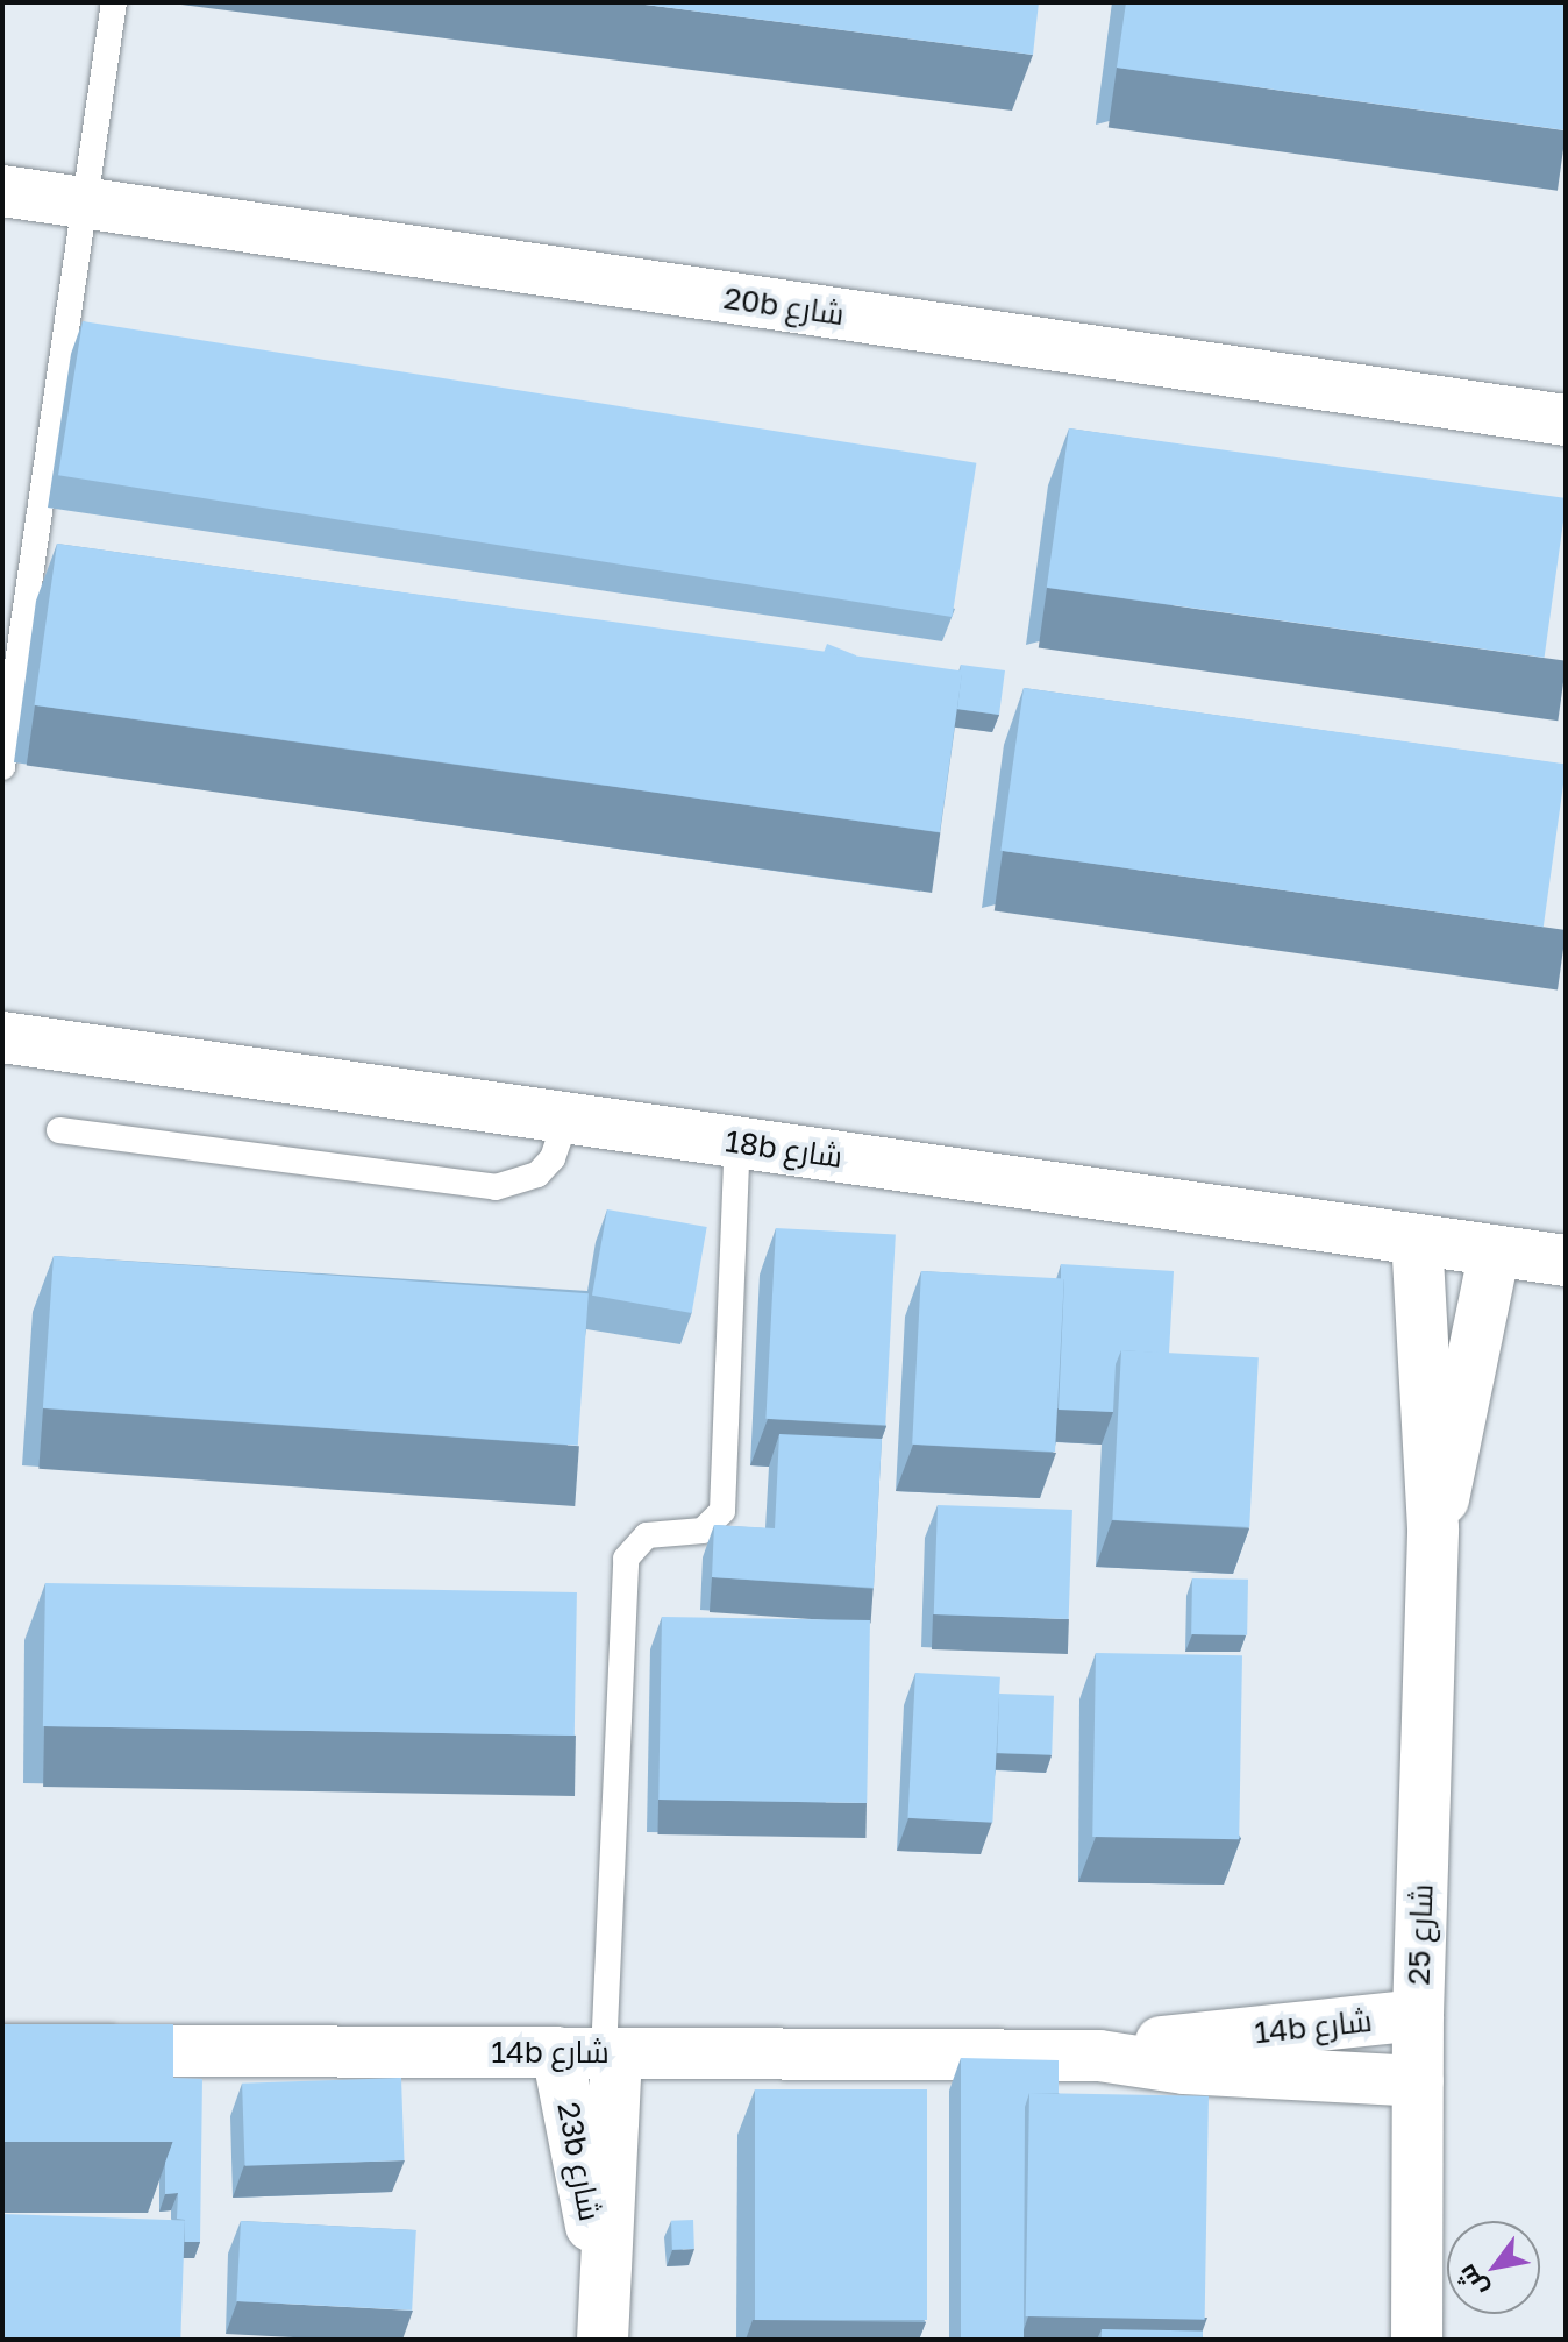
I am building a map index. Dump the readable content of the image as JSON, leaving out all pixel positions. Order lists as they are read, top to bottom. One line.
{"streets":{"street":["20b شارع","18b شارع","شارع 25","14b شارع","23b شارع"]},"crossings":[["18b شارع","شارع 25"],["شارع 25","14b شارع"],["14b شارع","23b شارع"]],"north":"bottom left"}
